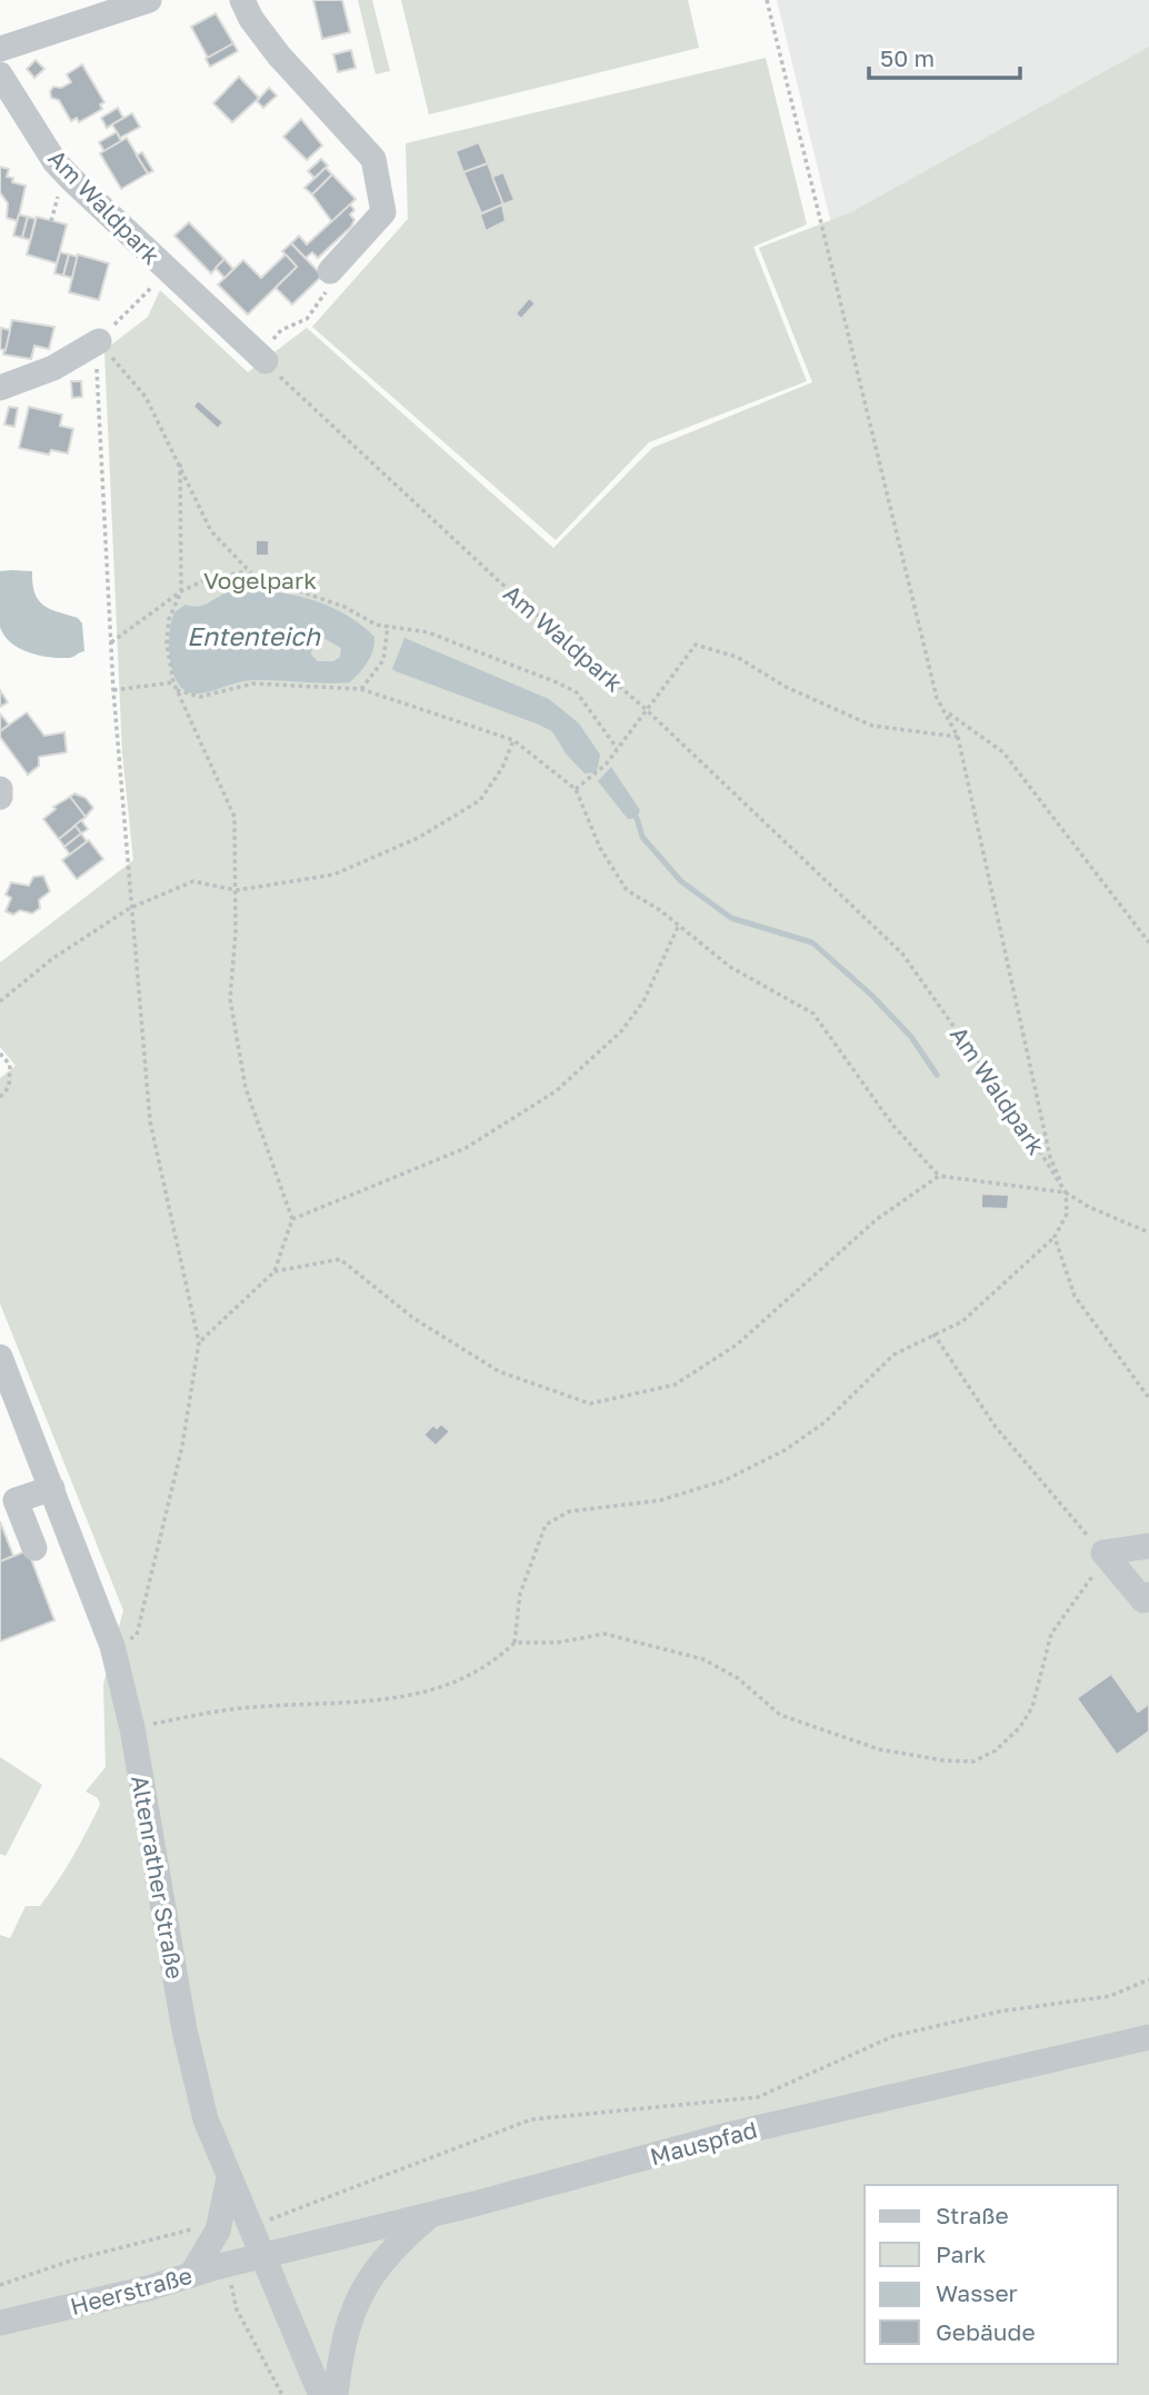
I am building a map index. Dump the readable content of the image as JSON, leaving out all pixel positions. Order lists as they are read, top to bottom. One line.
{"streets":{"street":["Am Waldpark","Altenrather Straße","Mauspfad","Heerstraße"]},"crossings":[["Altenrather Straße","Mauspfad"],["Altenrather Straße","Heerstraße"],["Mauspfad","Heerstraße"]],"water":["Ententeich"],"parks":["Vogelpark"],"legend":["Straße","Park","Wasser","Gebäude"],"scale_bar":"50 m"}
